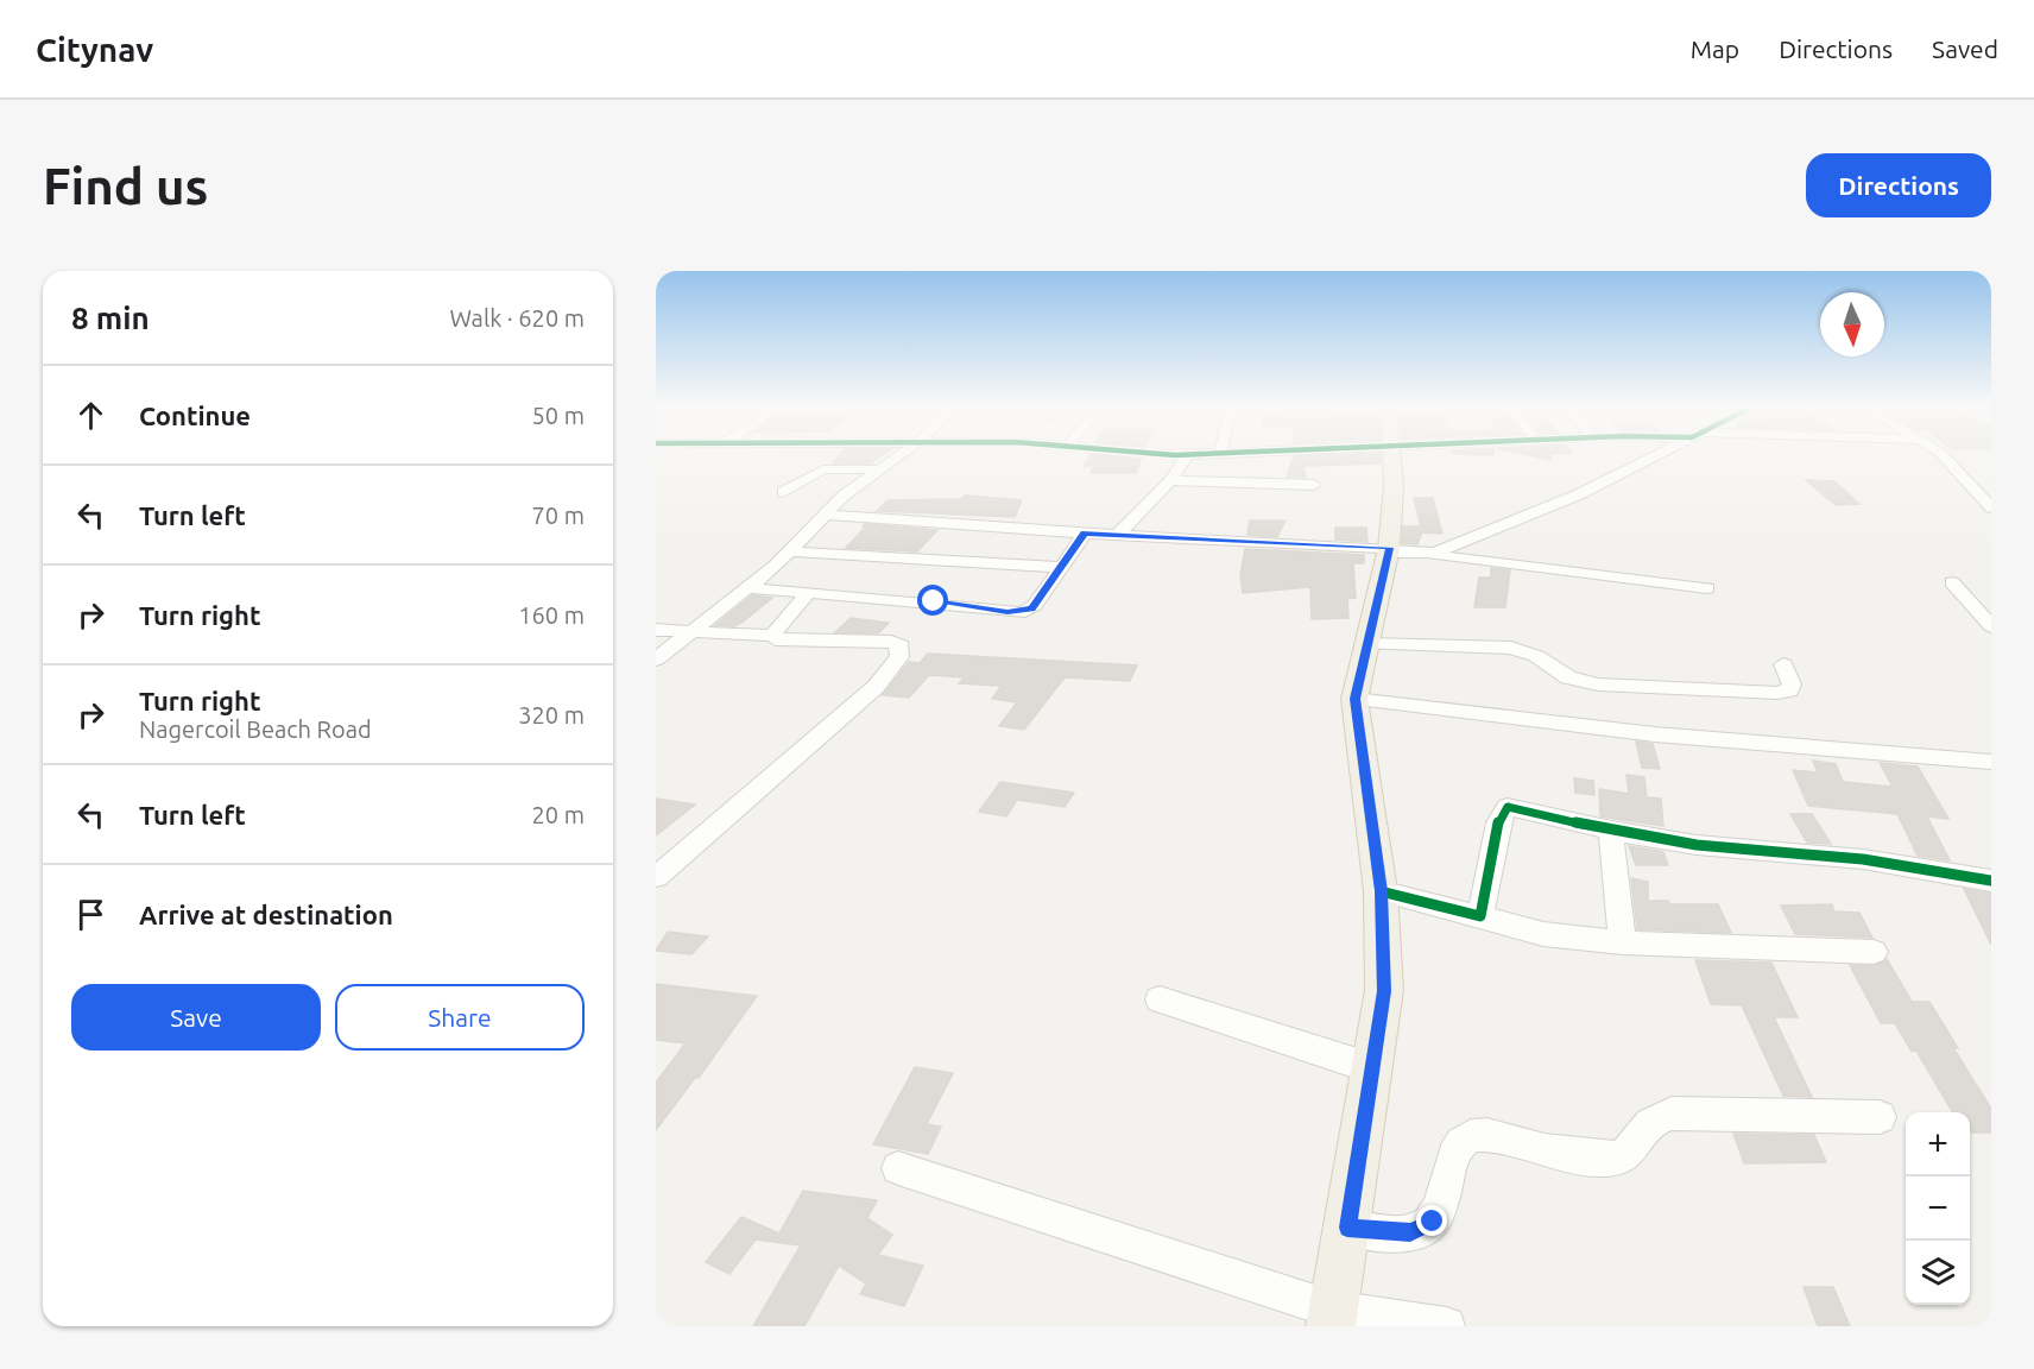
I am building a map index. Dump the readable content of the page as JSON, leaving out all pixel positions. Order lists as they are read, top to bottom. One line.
{"north":"bottom","page":{"header":"Citynav","nav":["Map","Directions","Saved"],"buttons":["Directions",["Save","Share"]],"title":"Find us","heading":["8 min","Walk · 620 m"],"list":[["Continue","50 m"],["Turn left","70 m"],["Turn right","160 m"],["Turn right","Nagercoil Beach Road","320 m"],["Turn left","20 m"],"Arrive at destination"],"map_buttons":["+","−"]}}
